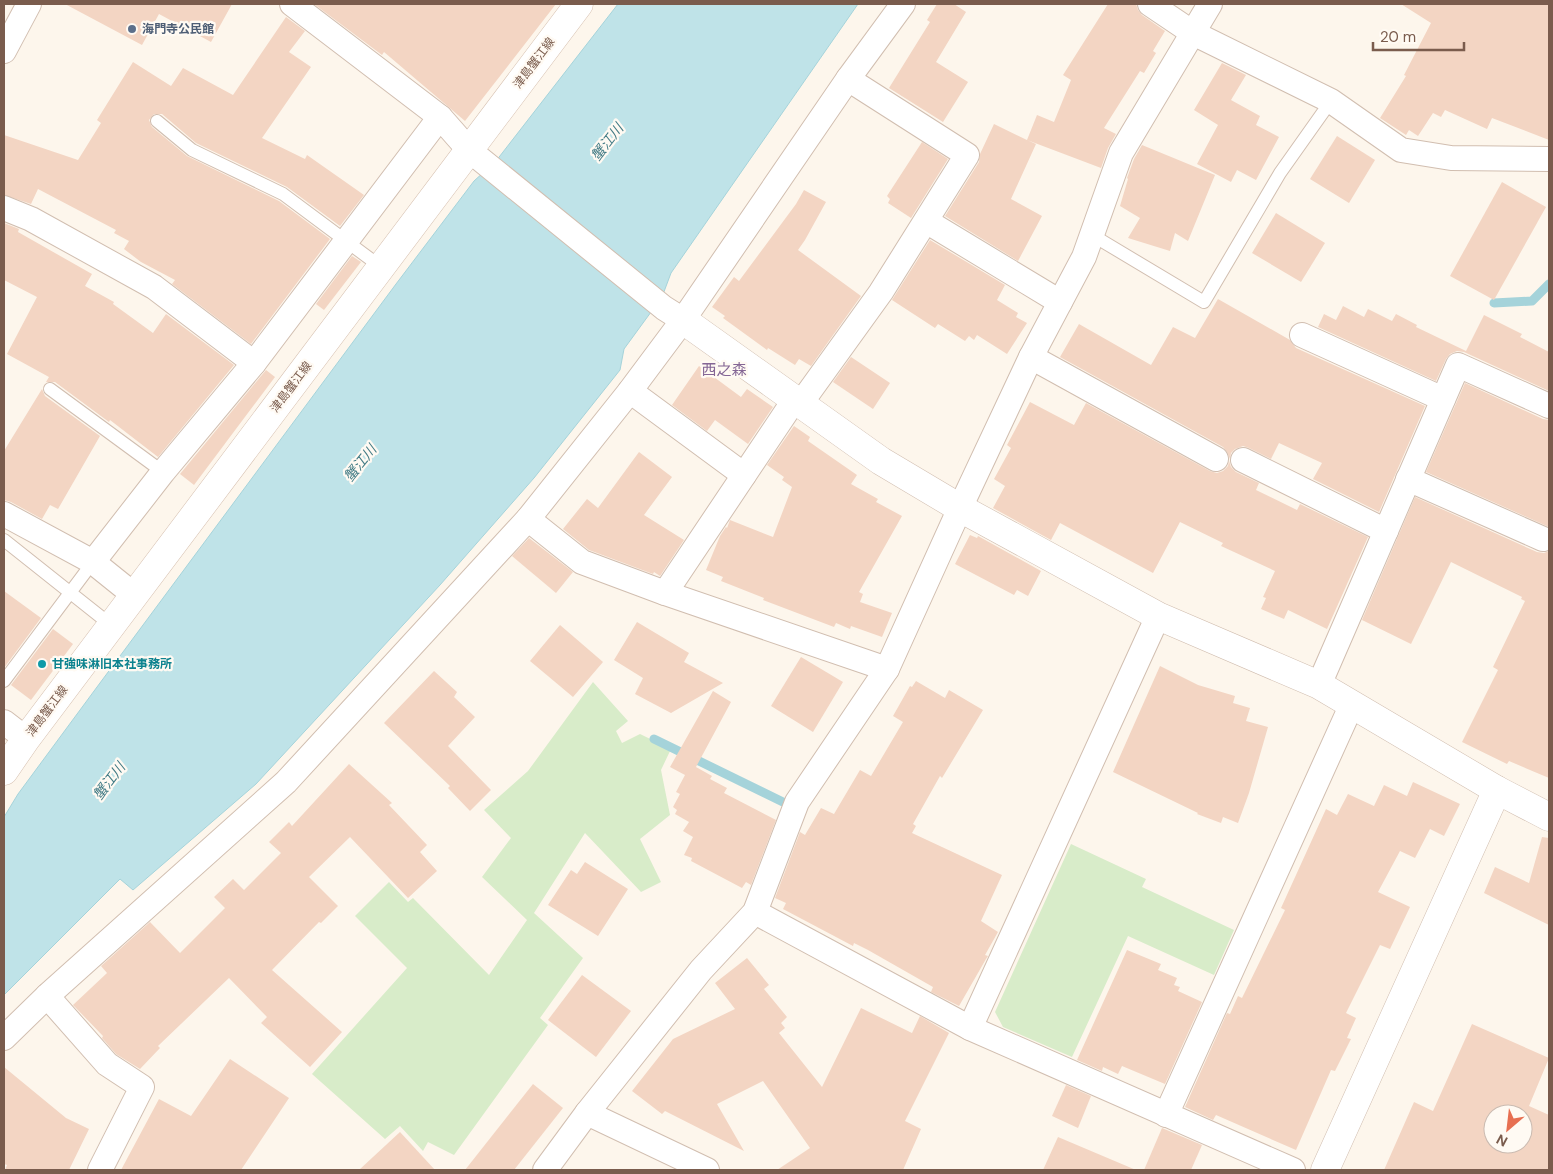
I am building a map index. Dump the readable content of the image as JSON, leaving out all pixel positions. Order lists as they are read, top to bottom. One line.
{"streets":{"street":["津島蟹江線"]},"districts":["西之森"],"water":["蟹江川"],"places":["海門寺公民館","甘強味淋旧本社事務所"],"scale_bar":"20 m","north":"bottom left"}
